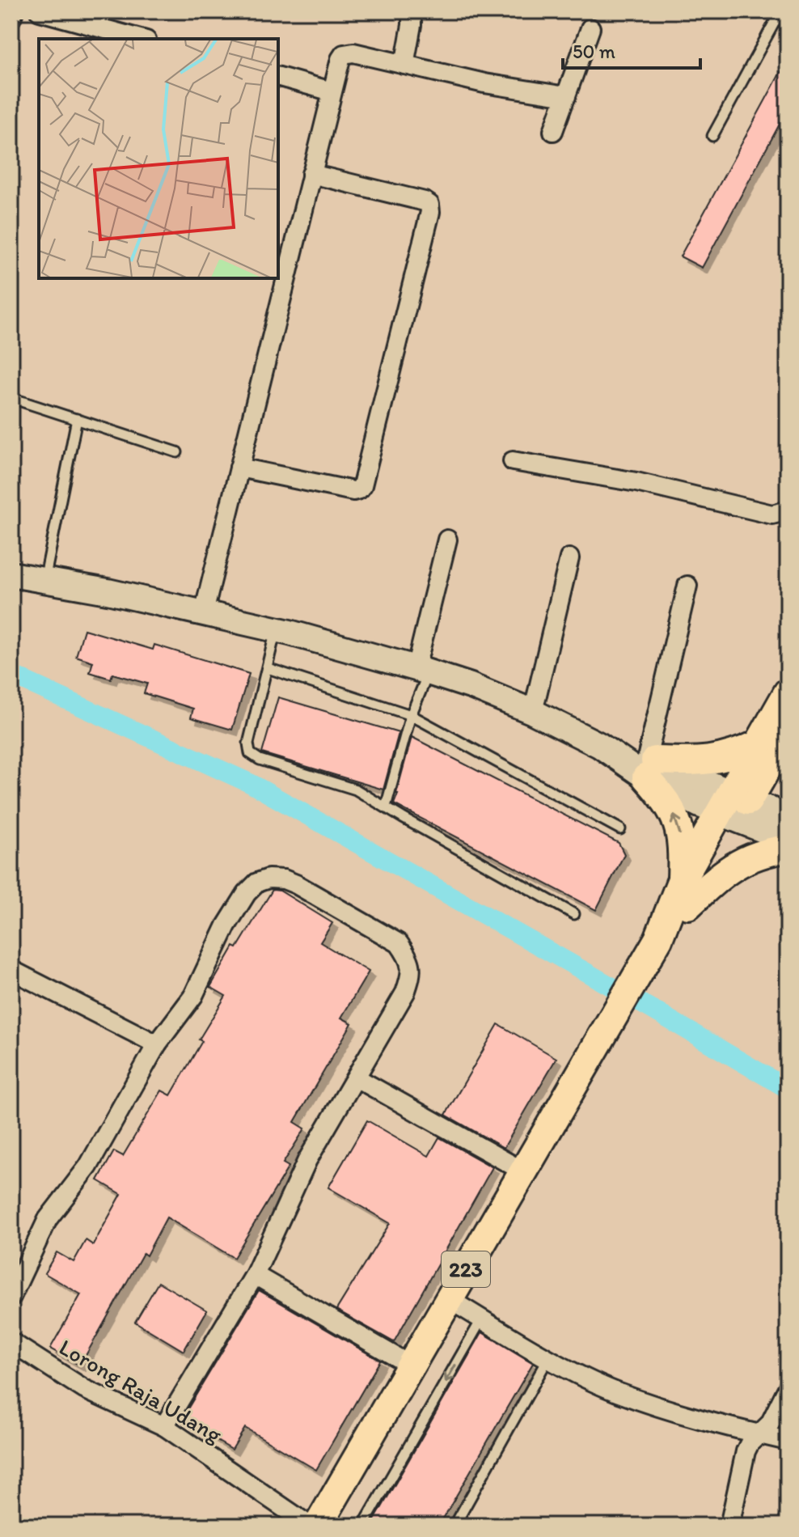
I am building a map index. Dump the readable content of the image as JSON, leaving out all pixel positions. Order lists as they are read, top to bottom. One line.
{"streets":{"main road":["223"],"street":["Lorong Raja Udang"]},"scale_bar":"50 m"}
